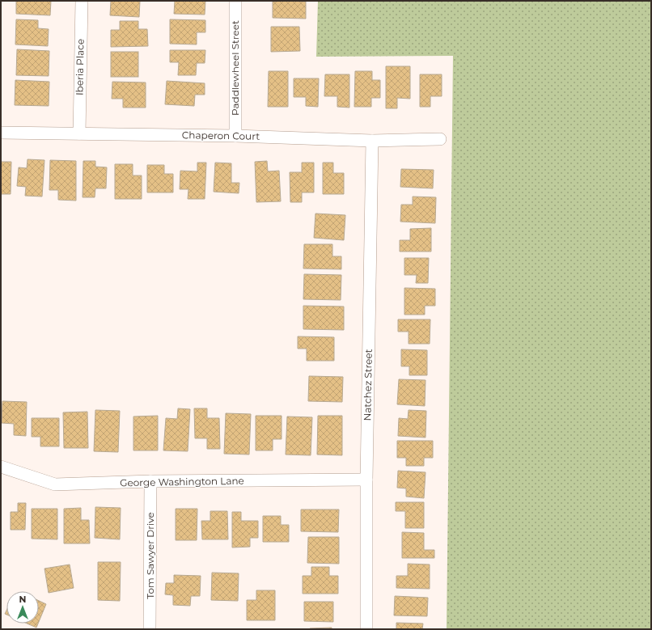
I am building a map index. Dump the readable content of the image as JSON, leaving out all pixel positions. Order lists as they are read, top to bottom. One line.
{"streets":{"street":["Iberia Place","Paddlewheel Street","Chaperon Court","Natchez Street","George Washington Lane","Tom Sawyer Drive"]},"crossings":[["Iberia Place","Chaperon Court"],["Paddlewheel Street","Chaperon Court"],["Chaperon Court","Natchez Street"],["Natchez Street","George Washington Lane"],["George Washington Lane","Tom Sawyer Drive"]],"north":"top"}
